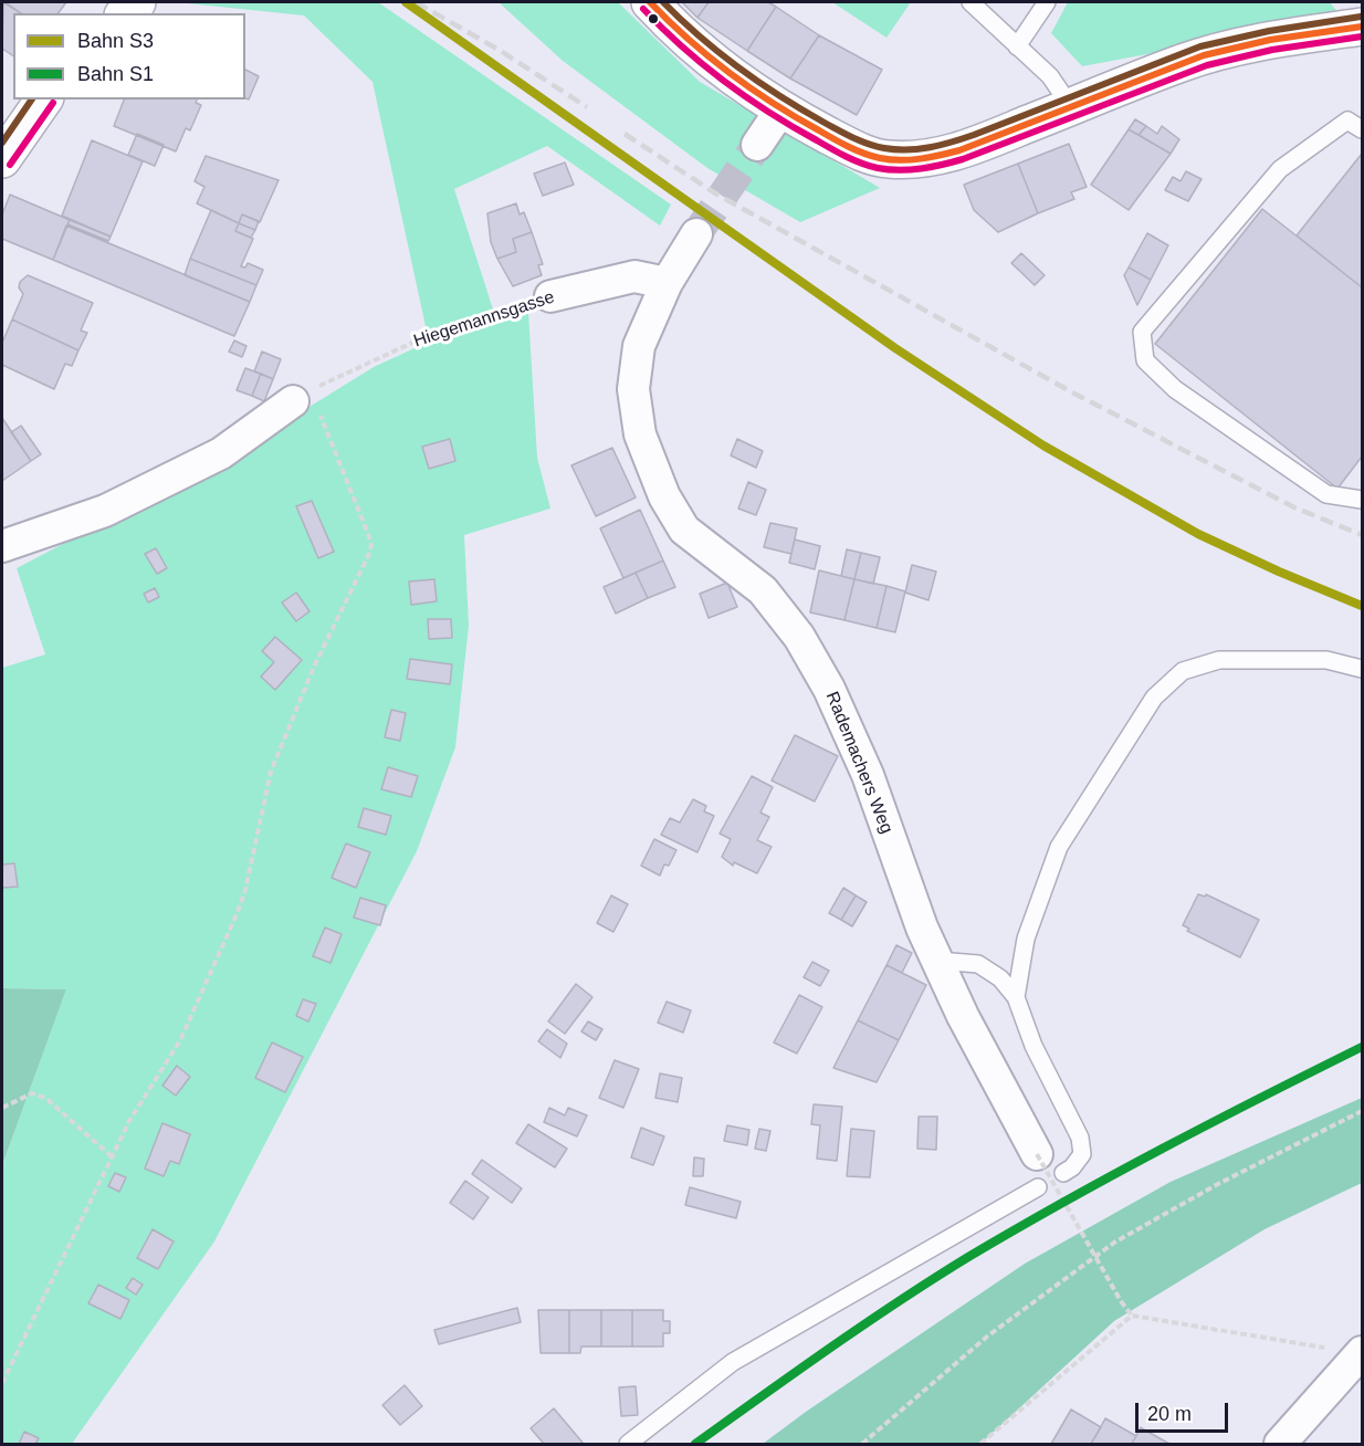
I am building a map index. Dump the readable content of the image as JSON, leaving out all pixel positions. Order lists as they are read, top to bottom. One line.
{"streets":{"street":["Hiegemannsgasse","Rademachers Weg"]},"crossings":[["Hiegemannsgasse","Rademachers Weg"]],"lines":["rail line S3","rail line S1"],"legend":["Bahn S3","Bahn S1"],"scale_bar":"20 m"}
